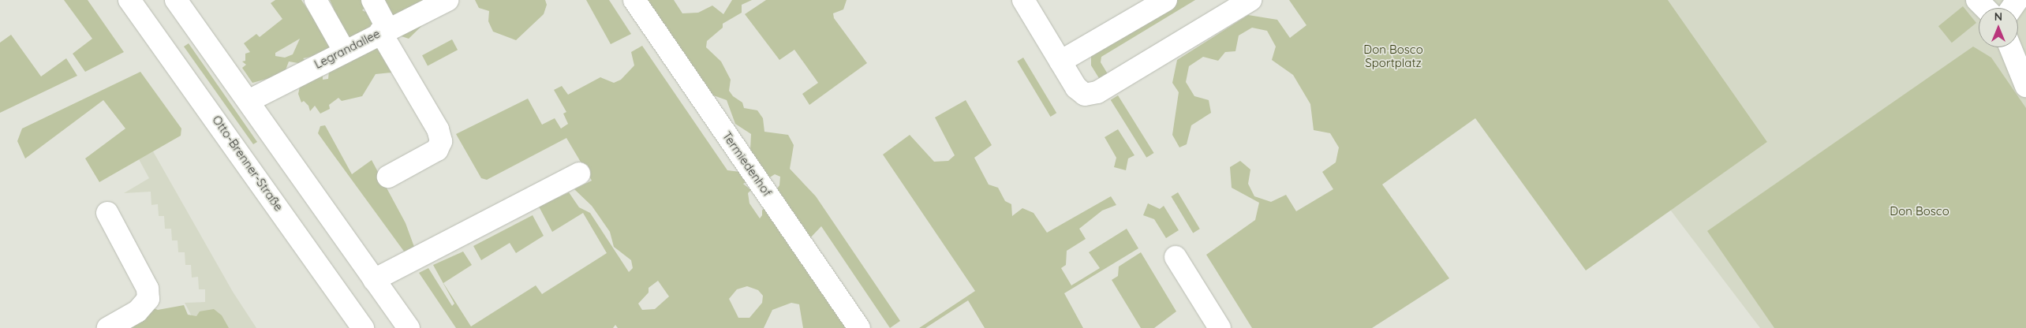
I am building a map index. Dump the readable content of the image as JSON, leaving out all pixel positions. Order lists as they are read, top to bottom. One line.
{"streets":{"street":["Legrandallee","Otto-Brenner-Straße","Termiedenhof"]},"parks":["Don Bosco Sportplatz","Don Bosco"],"north":"top"}
